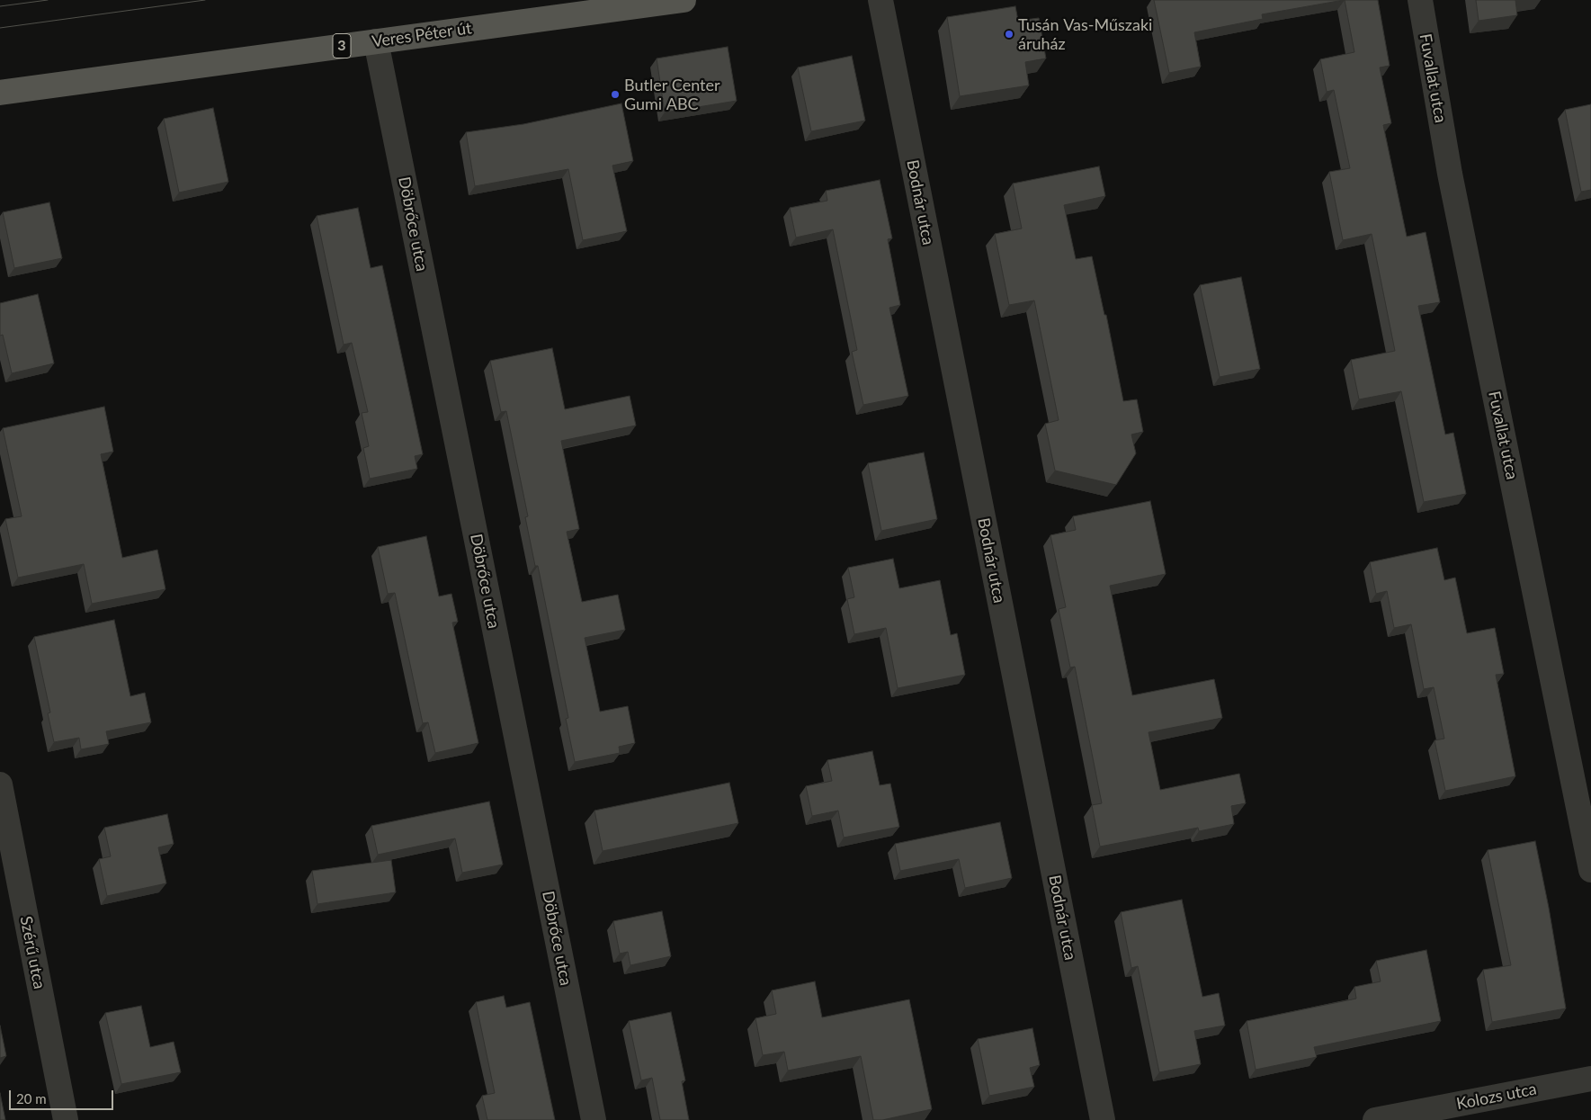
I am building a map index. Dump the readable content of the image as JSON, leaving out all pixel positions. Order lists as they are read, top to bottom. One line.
{"streets":{"main road":["Veres Péter út","3"],"street":["Fuvallat utca","Bodnár utca","Döbrőce utca","Szérű utca","Kolozs utca"]},"crossings":[["Veres Péter út","Döbrőce utca"]],"places":["Tusán Vas-Műszaki áruház","Butler Center Gumi ABC"],"scale_bar":"20 m"}
